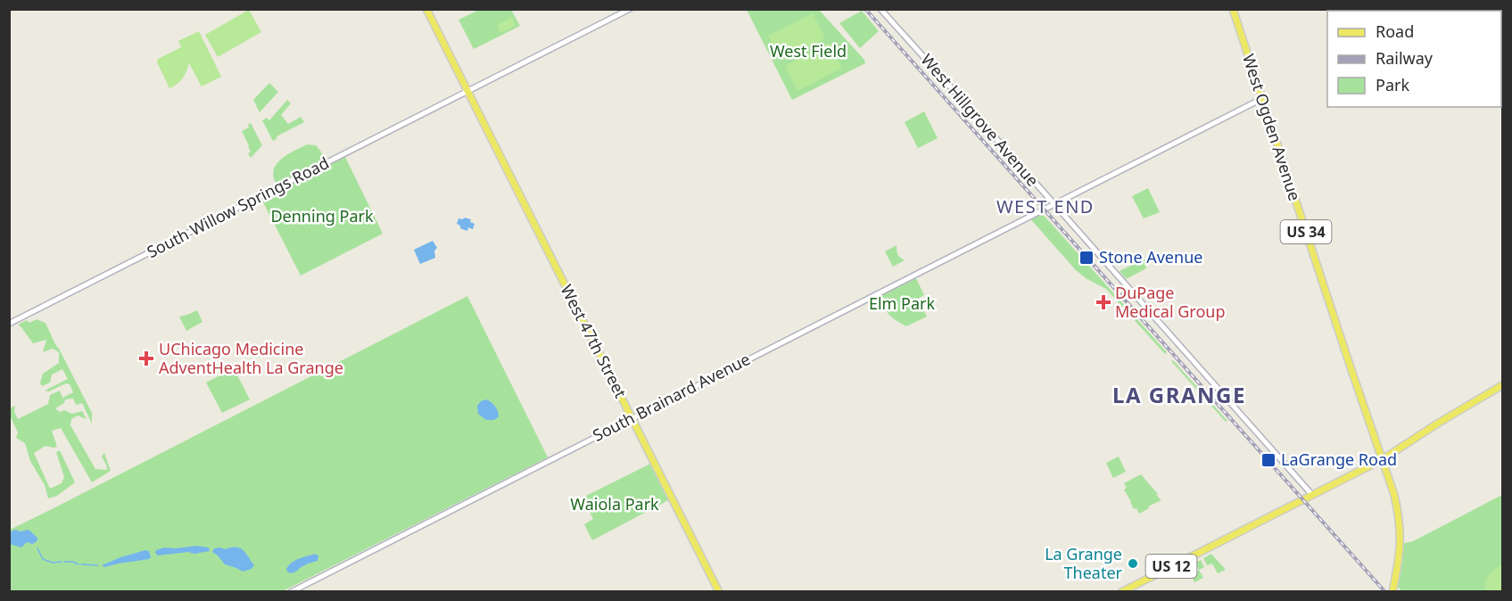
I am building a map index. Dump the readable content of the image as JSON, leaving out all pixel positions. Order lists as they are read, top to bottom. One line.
{"streets":{"main road":["West Ogden Avenue","US 34","West 47th Street","US 12"],"street":["West Hillgrove Avenue","South Willow Springs Road","South Brainard Avenue"]},"crossings":[["West Hillgrove Avenue","South Brainard Avenue"],["West Hillgrove Avenue","US 12"],["West Ogden Avenue","US 34"],["West Ogden Avenue","South Brainard Avenue"],["West Ogden Avenue","US 12"],["South Willow Springs Road","West 47th Street"],["US 34","US 12"],["West 47th Street","South Brainard Avenue"]],"districts":["WEST END","LA GRANGE"],"parks":["West Field","Denning Park","Elm Park","Waiola Park"],"places":{"transit":["Stone Avenue","LaGrange Road"],"health":["DuPage Medical Group","UChicago Medicine AdventHealth La Grange"],"other":["La Grange Theater"]},"legend":["Road","Railway","Park"]}
